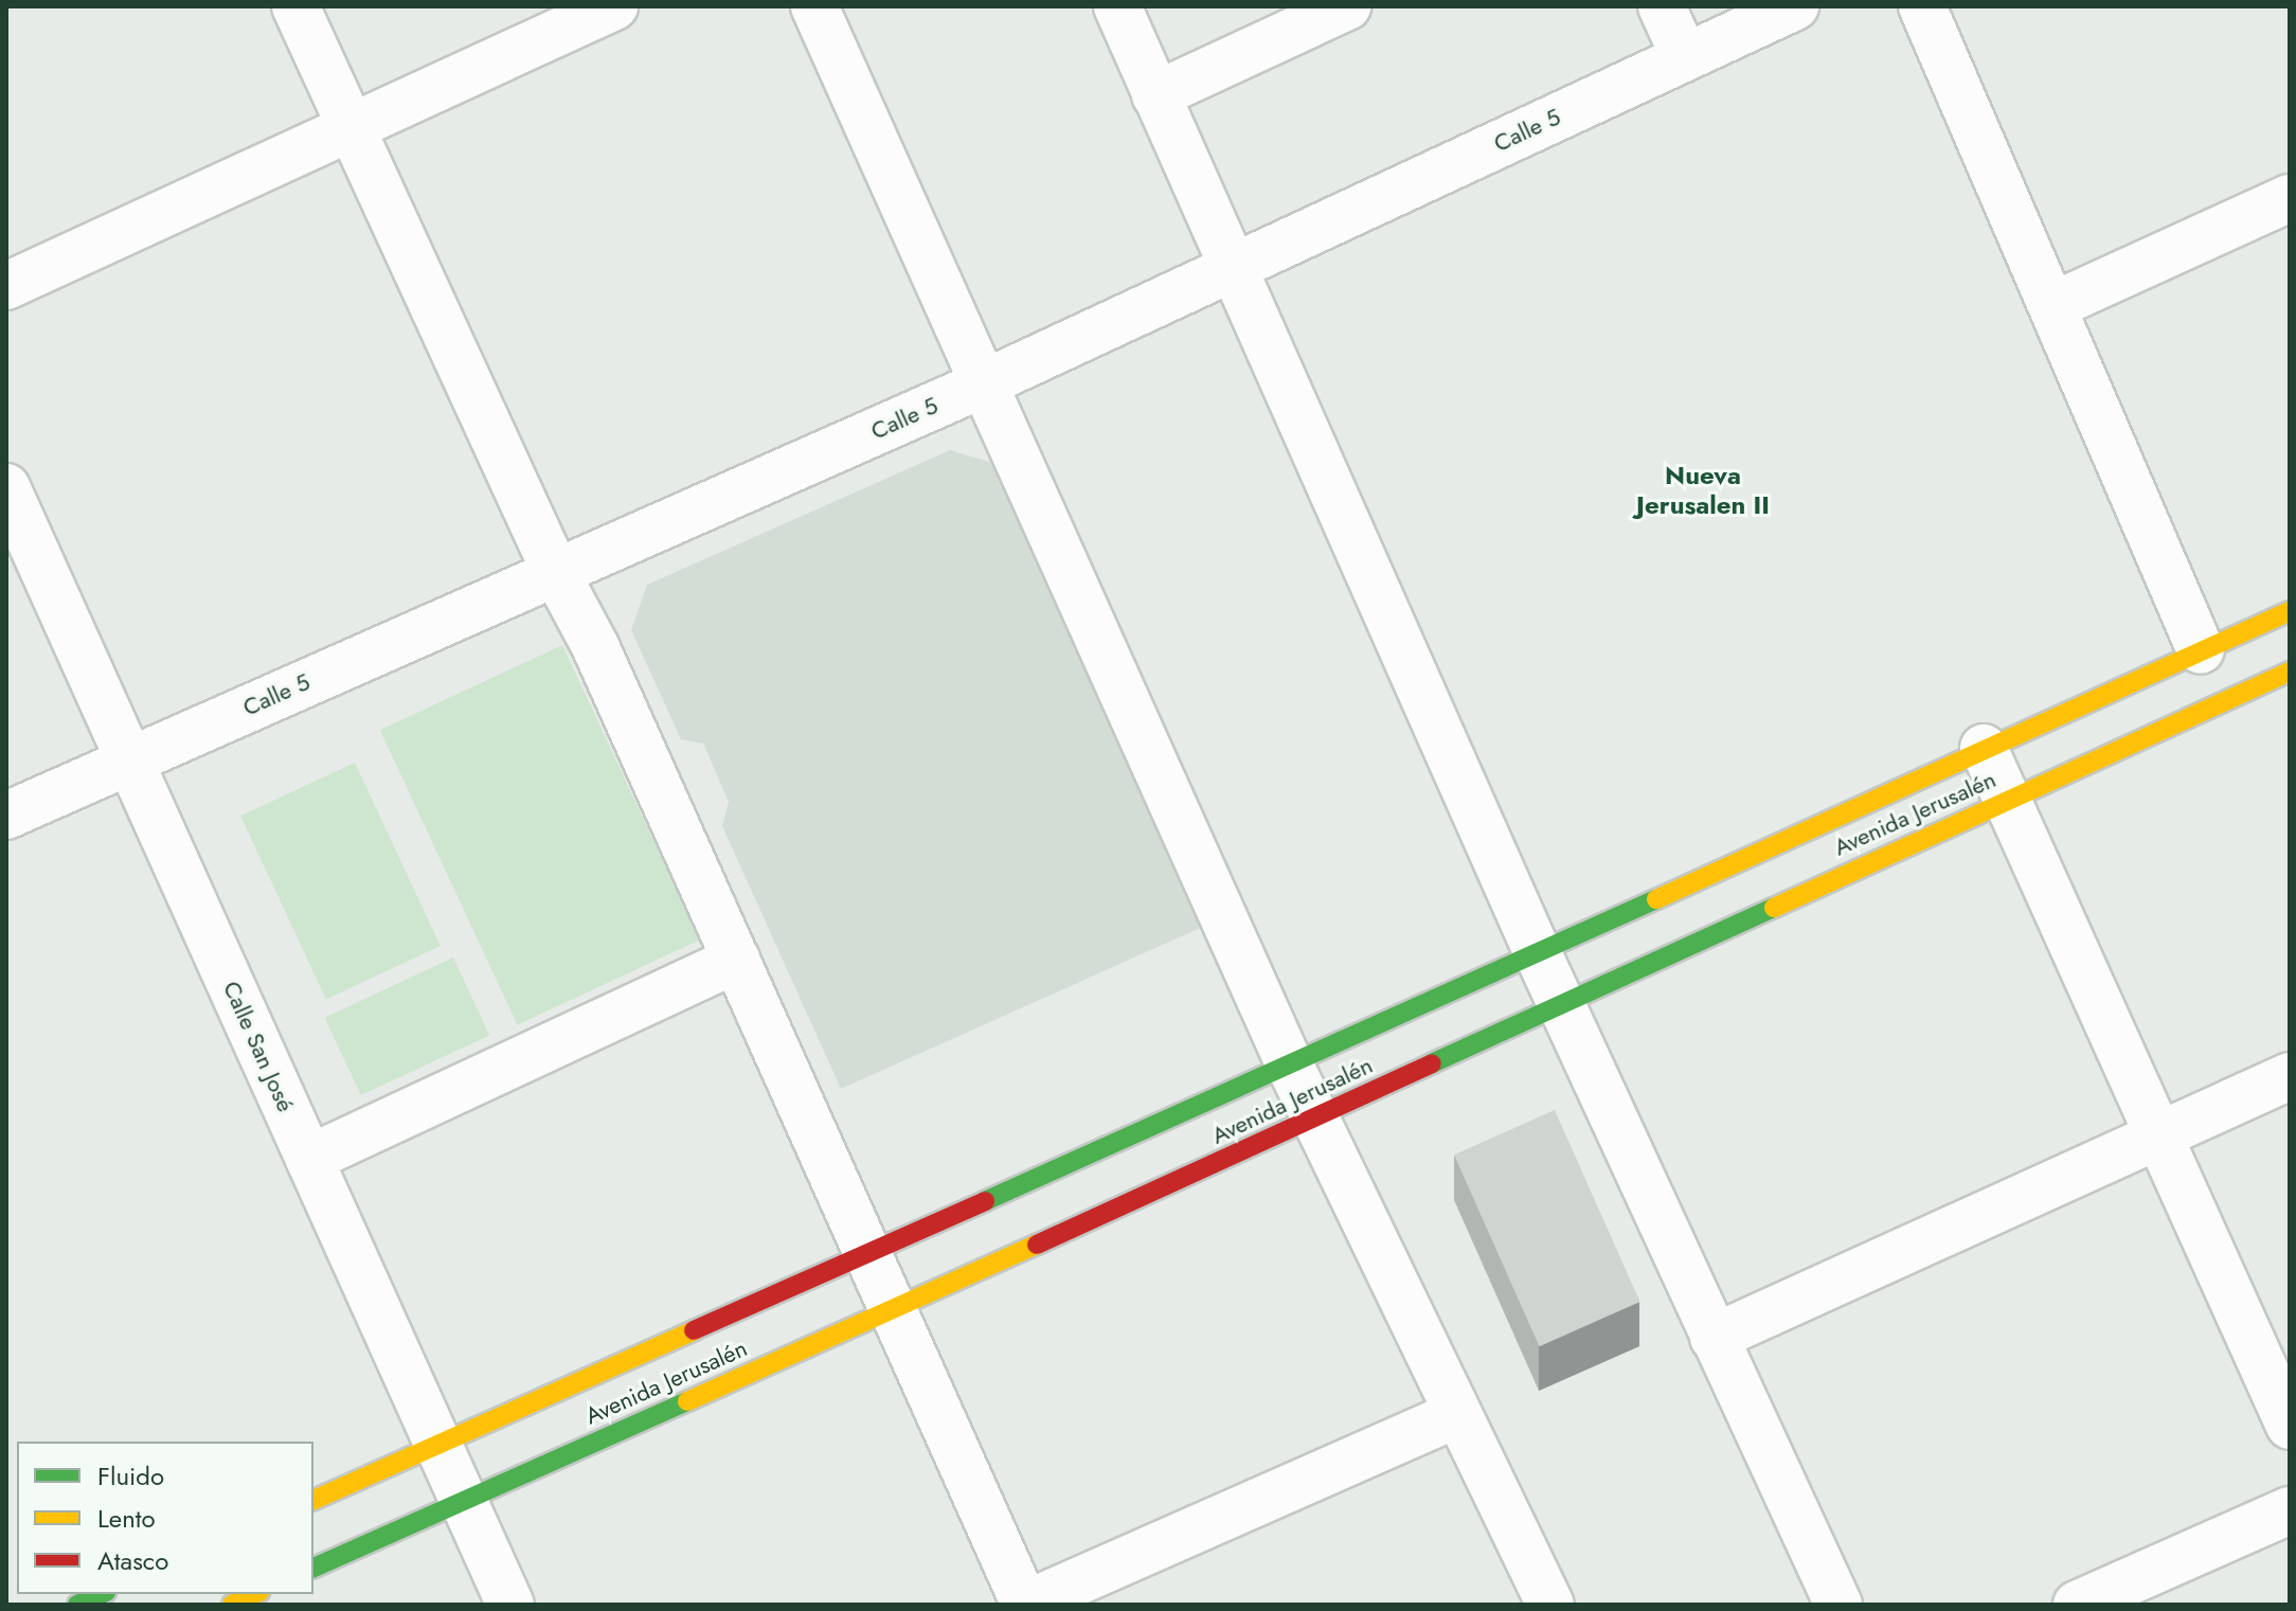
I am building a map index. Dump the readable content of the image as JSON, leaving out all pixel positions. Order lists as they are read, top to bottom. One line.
{"streets":{"street":["Calle 5","Avenida Jerusalén","Calle San José"]},"crossings":[["Calle 5","Calle San José"],["Avenida Jerusalén","Calle San José"]],"districts":["Nueva Jerusalen II"],"legend":["Fluido","Lento","Atasco"]}
